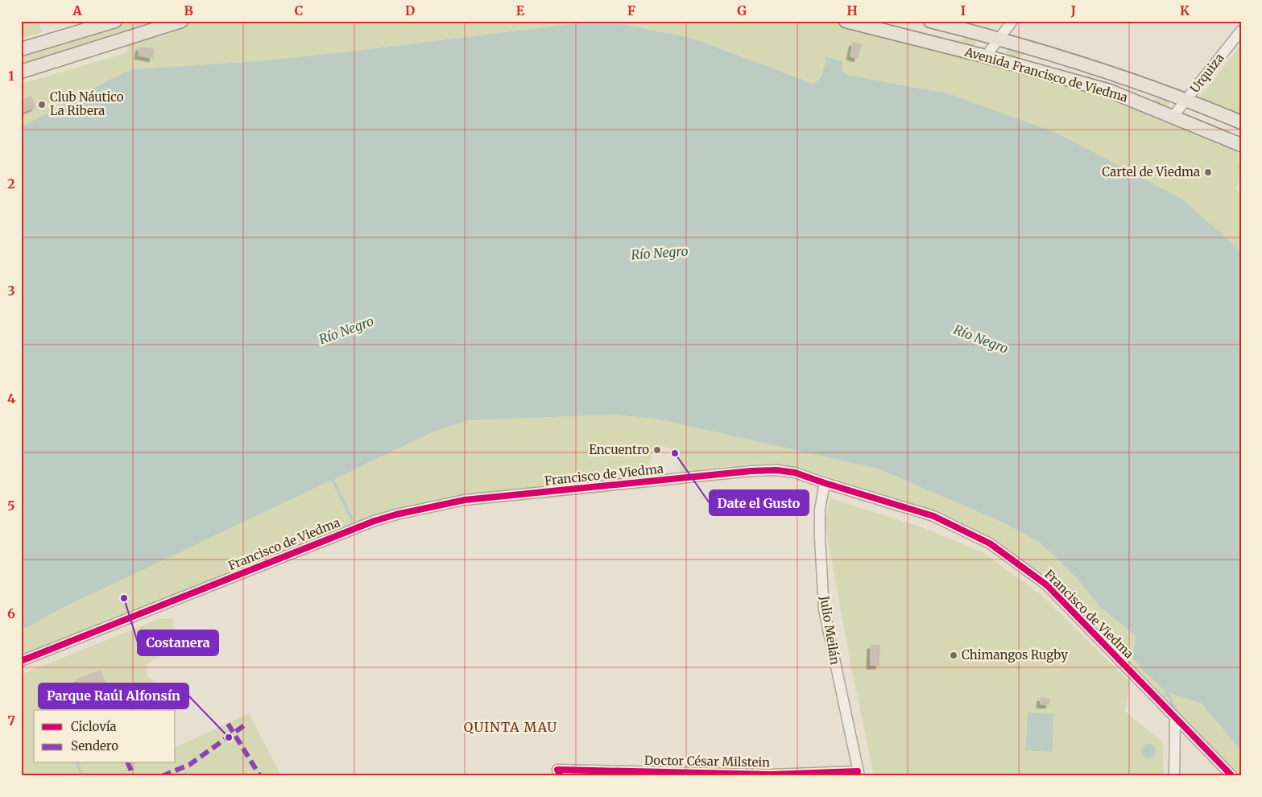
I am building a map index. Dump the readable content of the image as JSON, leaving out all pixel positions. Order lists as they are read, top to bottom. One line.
{"streets":{"main road":["Avenida Francisco de Viedma"],"street":["Urquiza","Francisco de Viedma","Julio Meilán","Doctor César Milstein"]},"crossings":[["Urquiza","Avenida Francisco de Viedma"],["Francisco de Viedma","Julio Meilán"],["Julio Meilán","Doctor César Milstein"]],"districts":["QUINTA MAU"],"water":["Río Negro"],"places":["Club Náutico La Ribera","Cartel de Viedma","Encuentro","Date el Gusto","Costanera","Chimangos Rugby","Parque Raúl Alfonsín"],"legend":["Ciclovía","Sendero"],"grid":{"columns":["A","B","C","D","E","F","G","H","I","J","K"],"rows":["1","2","3","4","5","6","7"]}}
